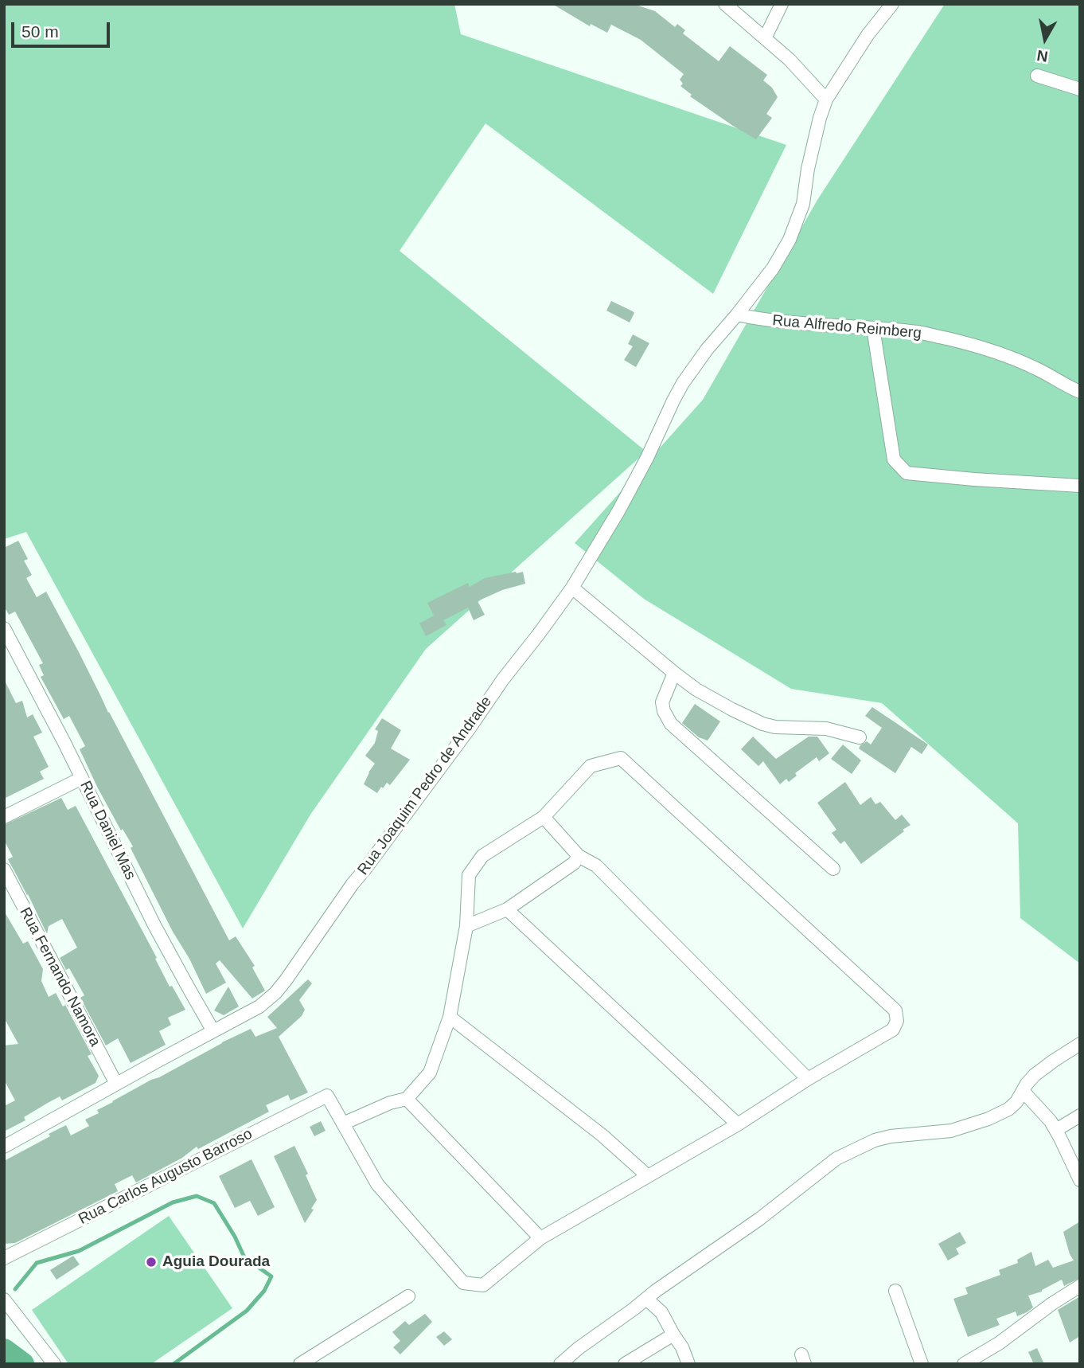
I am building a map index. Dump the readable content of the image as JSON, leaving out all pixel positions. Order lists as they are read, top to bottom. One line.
{"streets":{"street":["Rua Alfredo Reimberg","Rua Joaquim Pedro de Andrade","Rua Daniel Mas","Rua Fernando Namora","Rua Carlos Augusto Barroso"]},"crossings":[["Rua Alfredo Reimberg","Rua Joaquim Pedro de Andrade"],["Rua Joaquim Pedro de Andrade","Rua Daniel Mas"],["Rua Joaquim Pedro de Andrade","Rua Fernando Namora"]],"places":["Aguia Dourada"],"scale_bar":"50 m","north":"bottom"}
